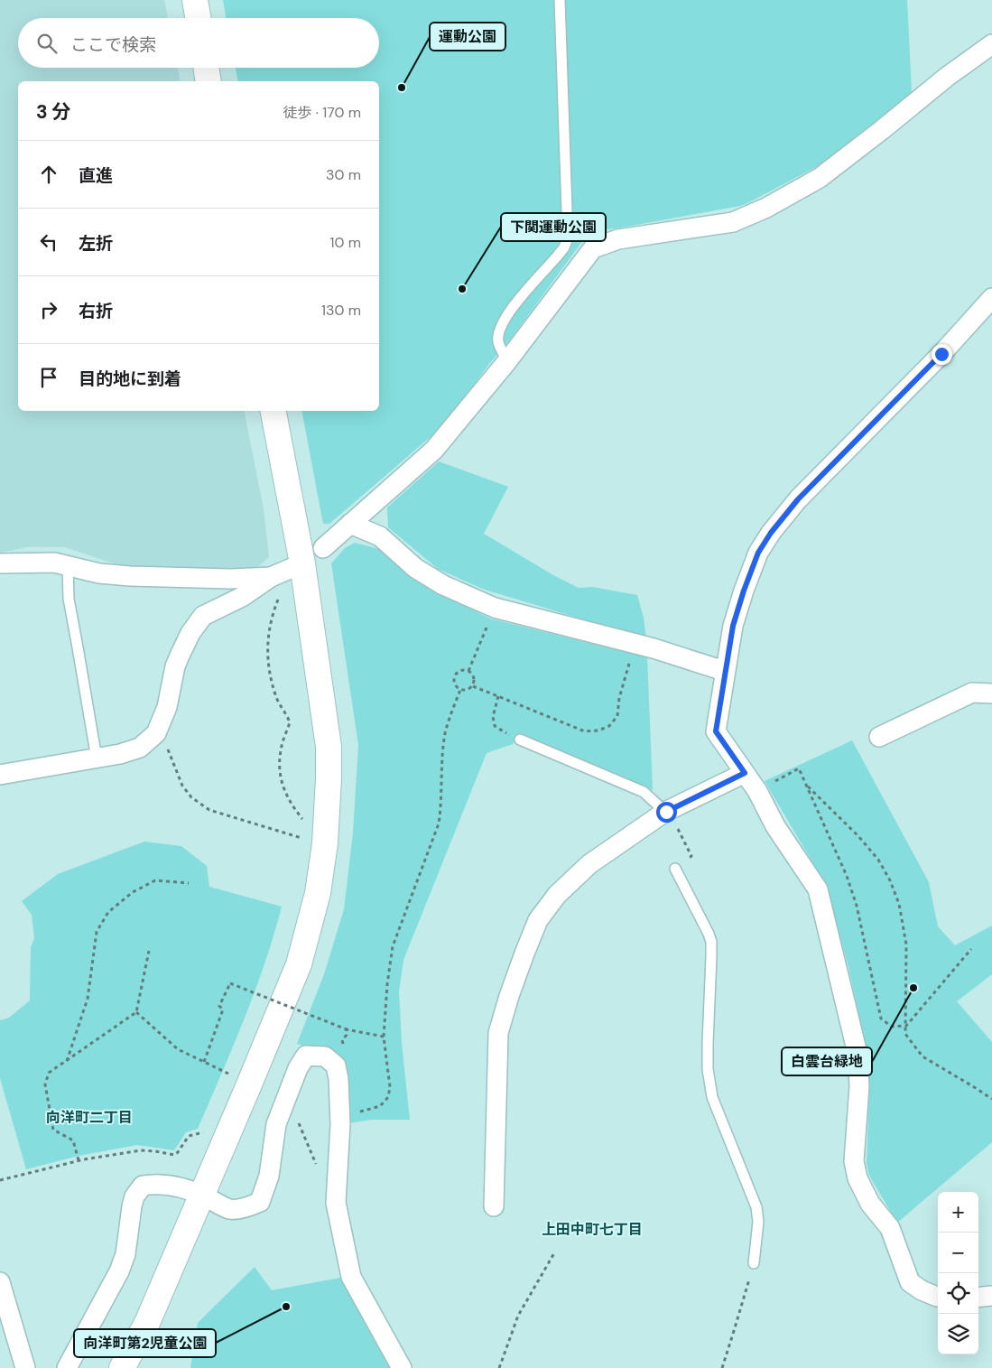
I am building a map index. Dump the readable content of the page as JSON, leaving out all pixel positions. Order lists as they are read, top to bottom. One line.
{"districts":["向洋町二丁目","上田中町七丁目"],"places":["運動公園","下関運動公園","白雲台緑地","向洋町第2児童公園"],"page":{"search":"ここで検索","heading":["3 分","徒歩 · 170 m"],"list":[["直進","30 m"],["左折","10 m"],["右折","130 m"],"目的地に到着"],"map_buttons":["+","−"]}}
